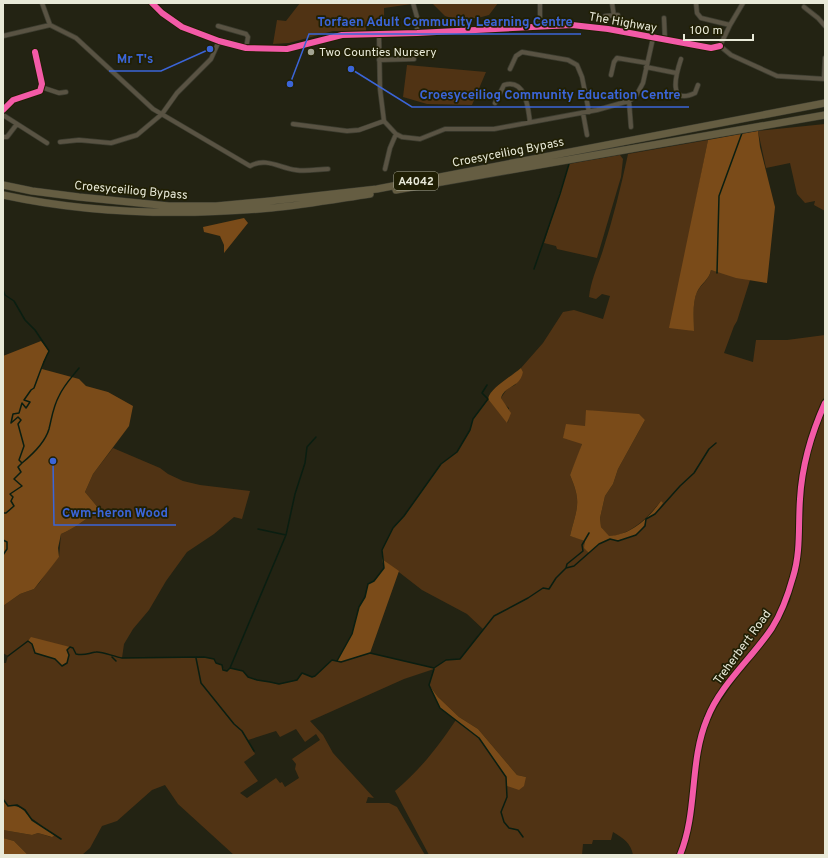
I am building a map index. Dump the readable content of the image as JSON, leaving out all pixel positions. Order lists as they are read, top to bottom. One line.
{"streets":{"highway":["Croesyceiliog Bypass","A4042"],"street":["The Highway","Treherbert Road"]},"places":["Mr T's","Two Counties Nursery","Croesyceiliog Community Education Centre","Torfaen Adult Community Learning Centre","Cwm-heron Wood"],"scale_bar":"100 m"}
